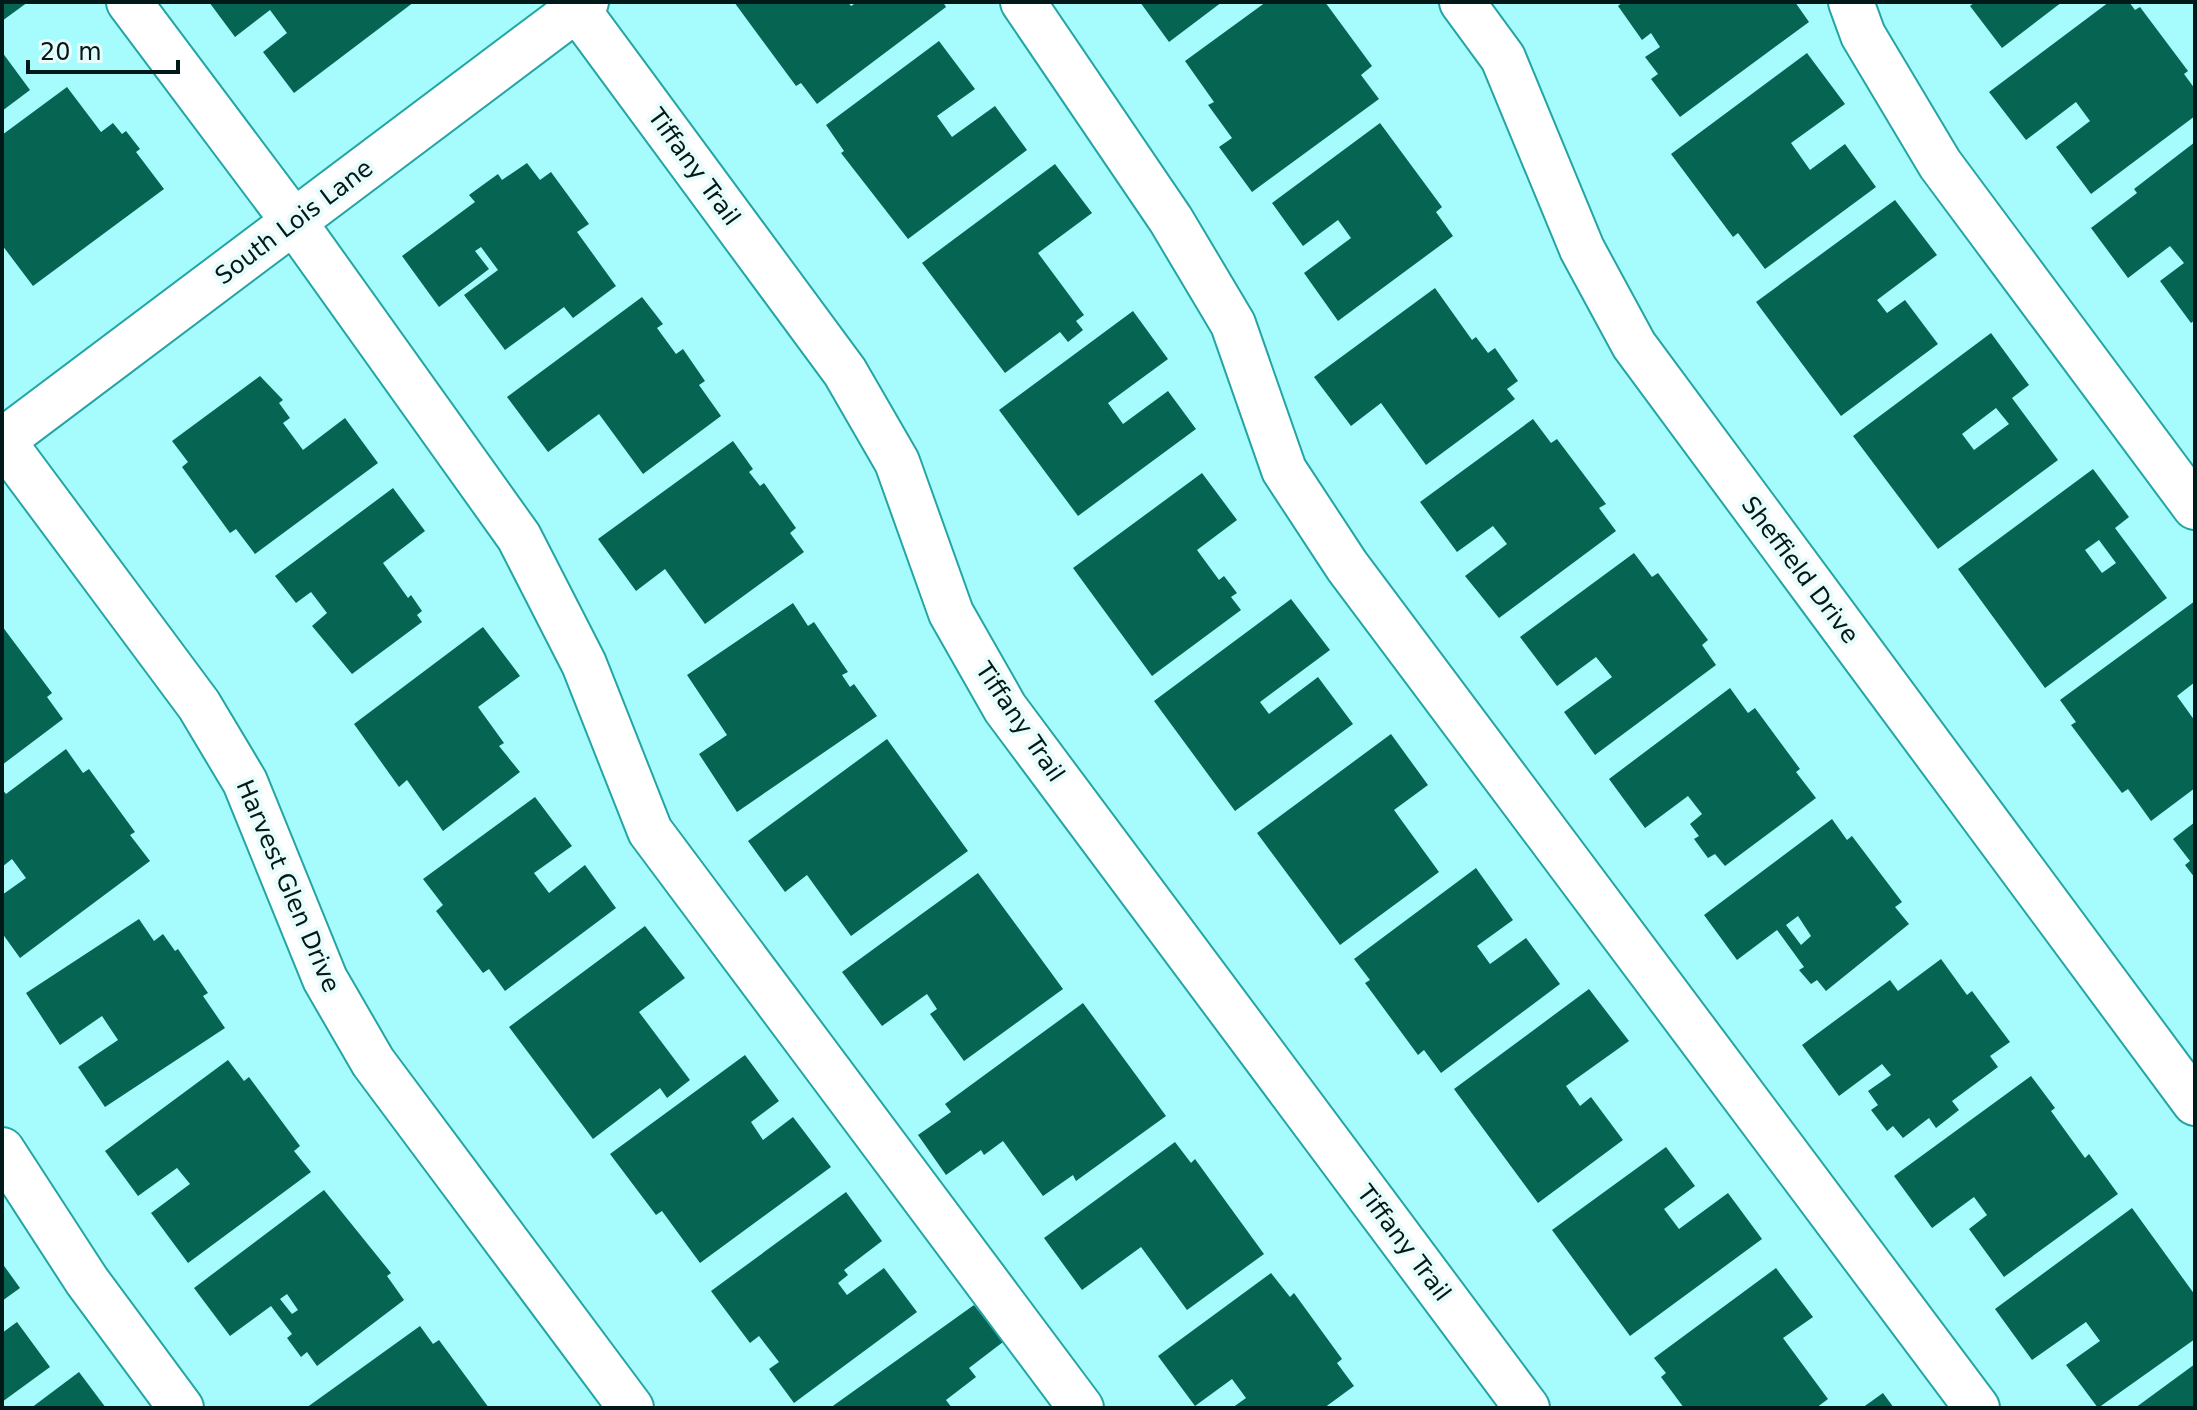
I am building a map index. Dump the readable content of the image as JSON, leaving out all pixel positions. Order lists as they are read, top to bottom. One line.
{"streets":{"street":["Tiffany Trail","South Lois Lane","Sheffield Drive","Harvest Glen Drive"]},"crossings":[["Tiffany Trail","South Lois Lane"],["South Lois Lane","Harvest Glen Drive"]],"scale_bar":"20 m"}
